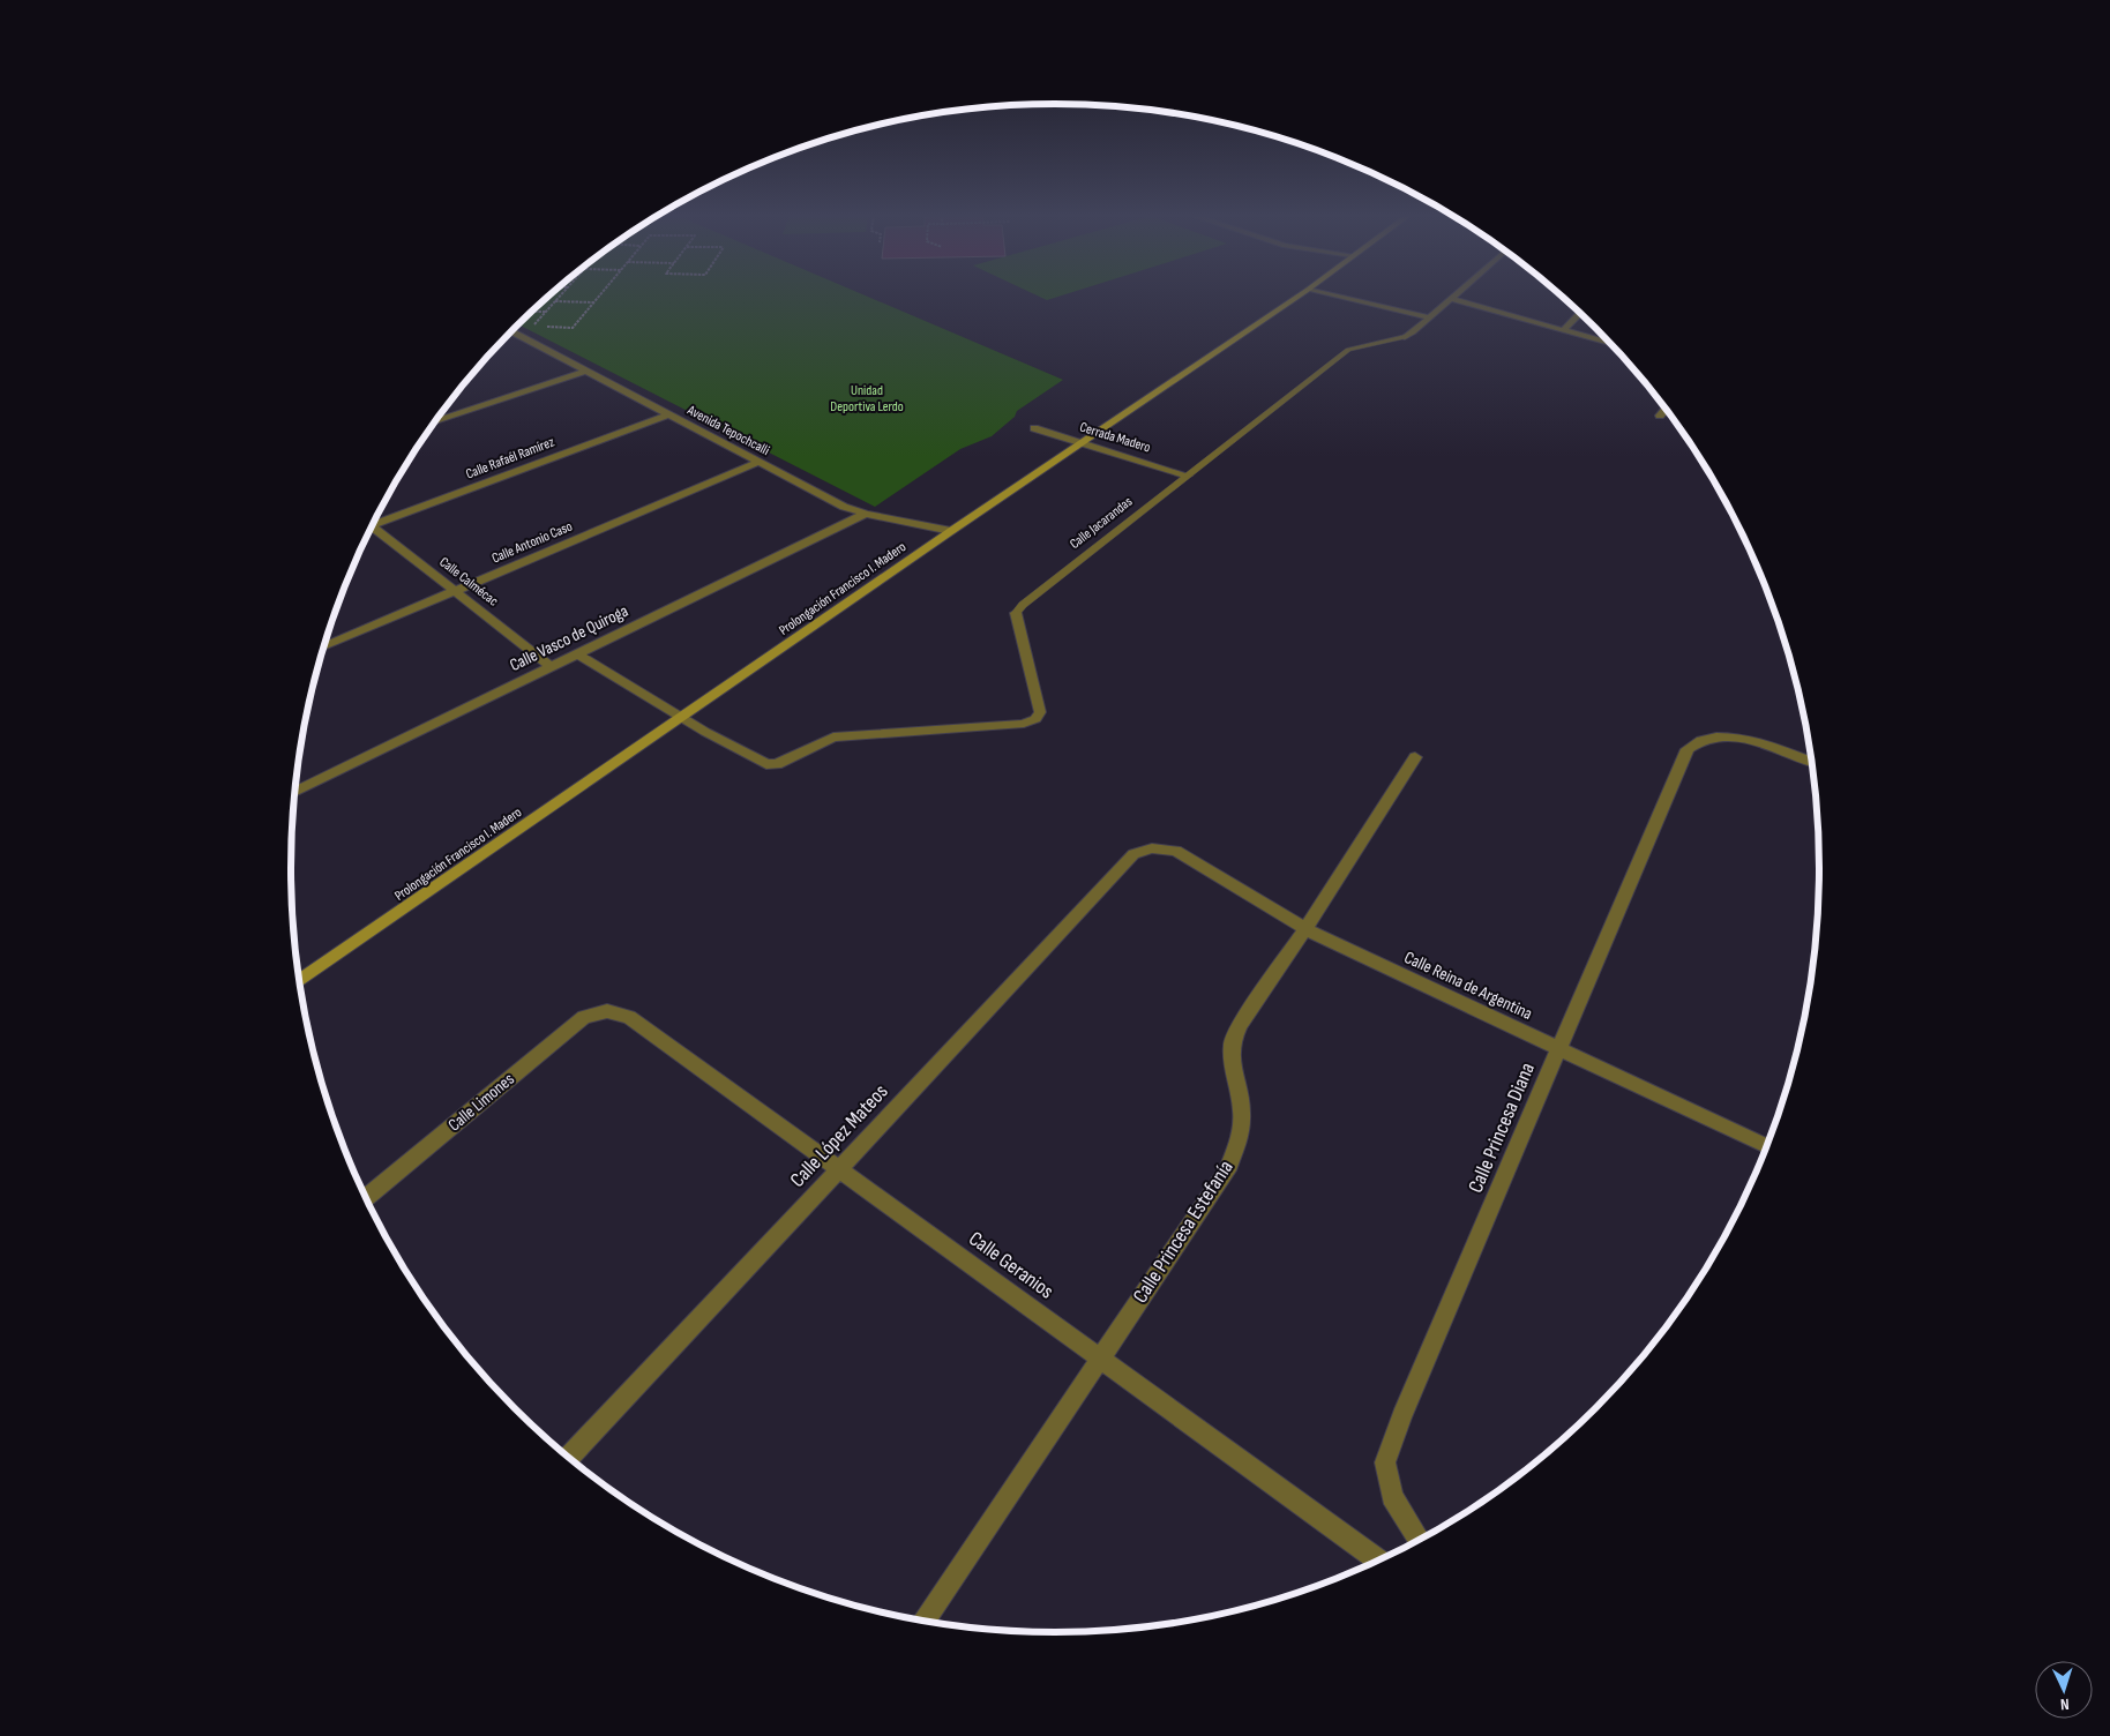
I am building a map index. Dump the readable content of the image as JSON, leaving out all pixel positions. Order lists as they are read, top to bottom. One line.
{"streets":{"main road":["Prolongación Francisco I. Madero"],"street":["Avenida Tepochcalli","Cerrada Madero","Calle Rafaél Ramírez","Calle Jacarandas","Calle Antonio Caso","Calle Calmécac","Calle Vasco de Quiroga","Calle Reina de Argentina","Calle Limones","Calle Princesa Diana","Calle López Mateos","Calle Princesa Estefanía","Calle Geranios"]},"crossings":[["Avenida Tepochcalli","Calle Rafaél Ramírez"],["Avenida Tepochcalli","Calle Antonio Caso"],["Avenida Tepochcalli","Prolongación Francisco I. Madero"],["Avenida Tepochcalli","Calle Vasco de Quiroga"],["Cerrada Madero","Calle Jacarandas"],["Cerrada Madero","Prolongación Francisco I. Madero"],["Calle Jacarandas","Prolongación Francisco I. Madero"],["Calle Antonio Caso","Calle Calmécac"],["Calle Calmécac","Calle Vasco de Quiroga"],["Calle Reina de Argentina","Calle Princesa Diana"],["Calle Reina de Argentina","Calle López Mateos"],["Calle Reina de Argentina","Calle Princesa Estefanía"],["Calle Limones","Calle Geranios"],["Calle López Mateos","Calle Geranios"],["Calle Princesa Estefanía","Calle Geranios"]],"parks":["Unidad Deportiva Lerdo"],"north":"bottom"}
